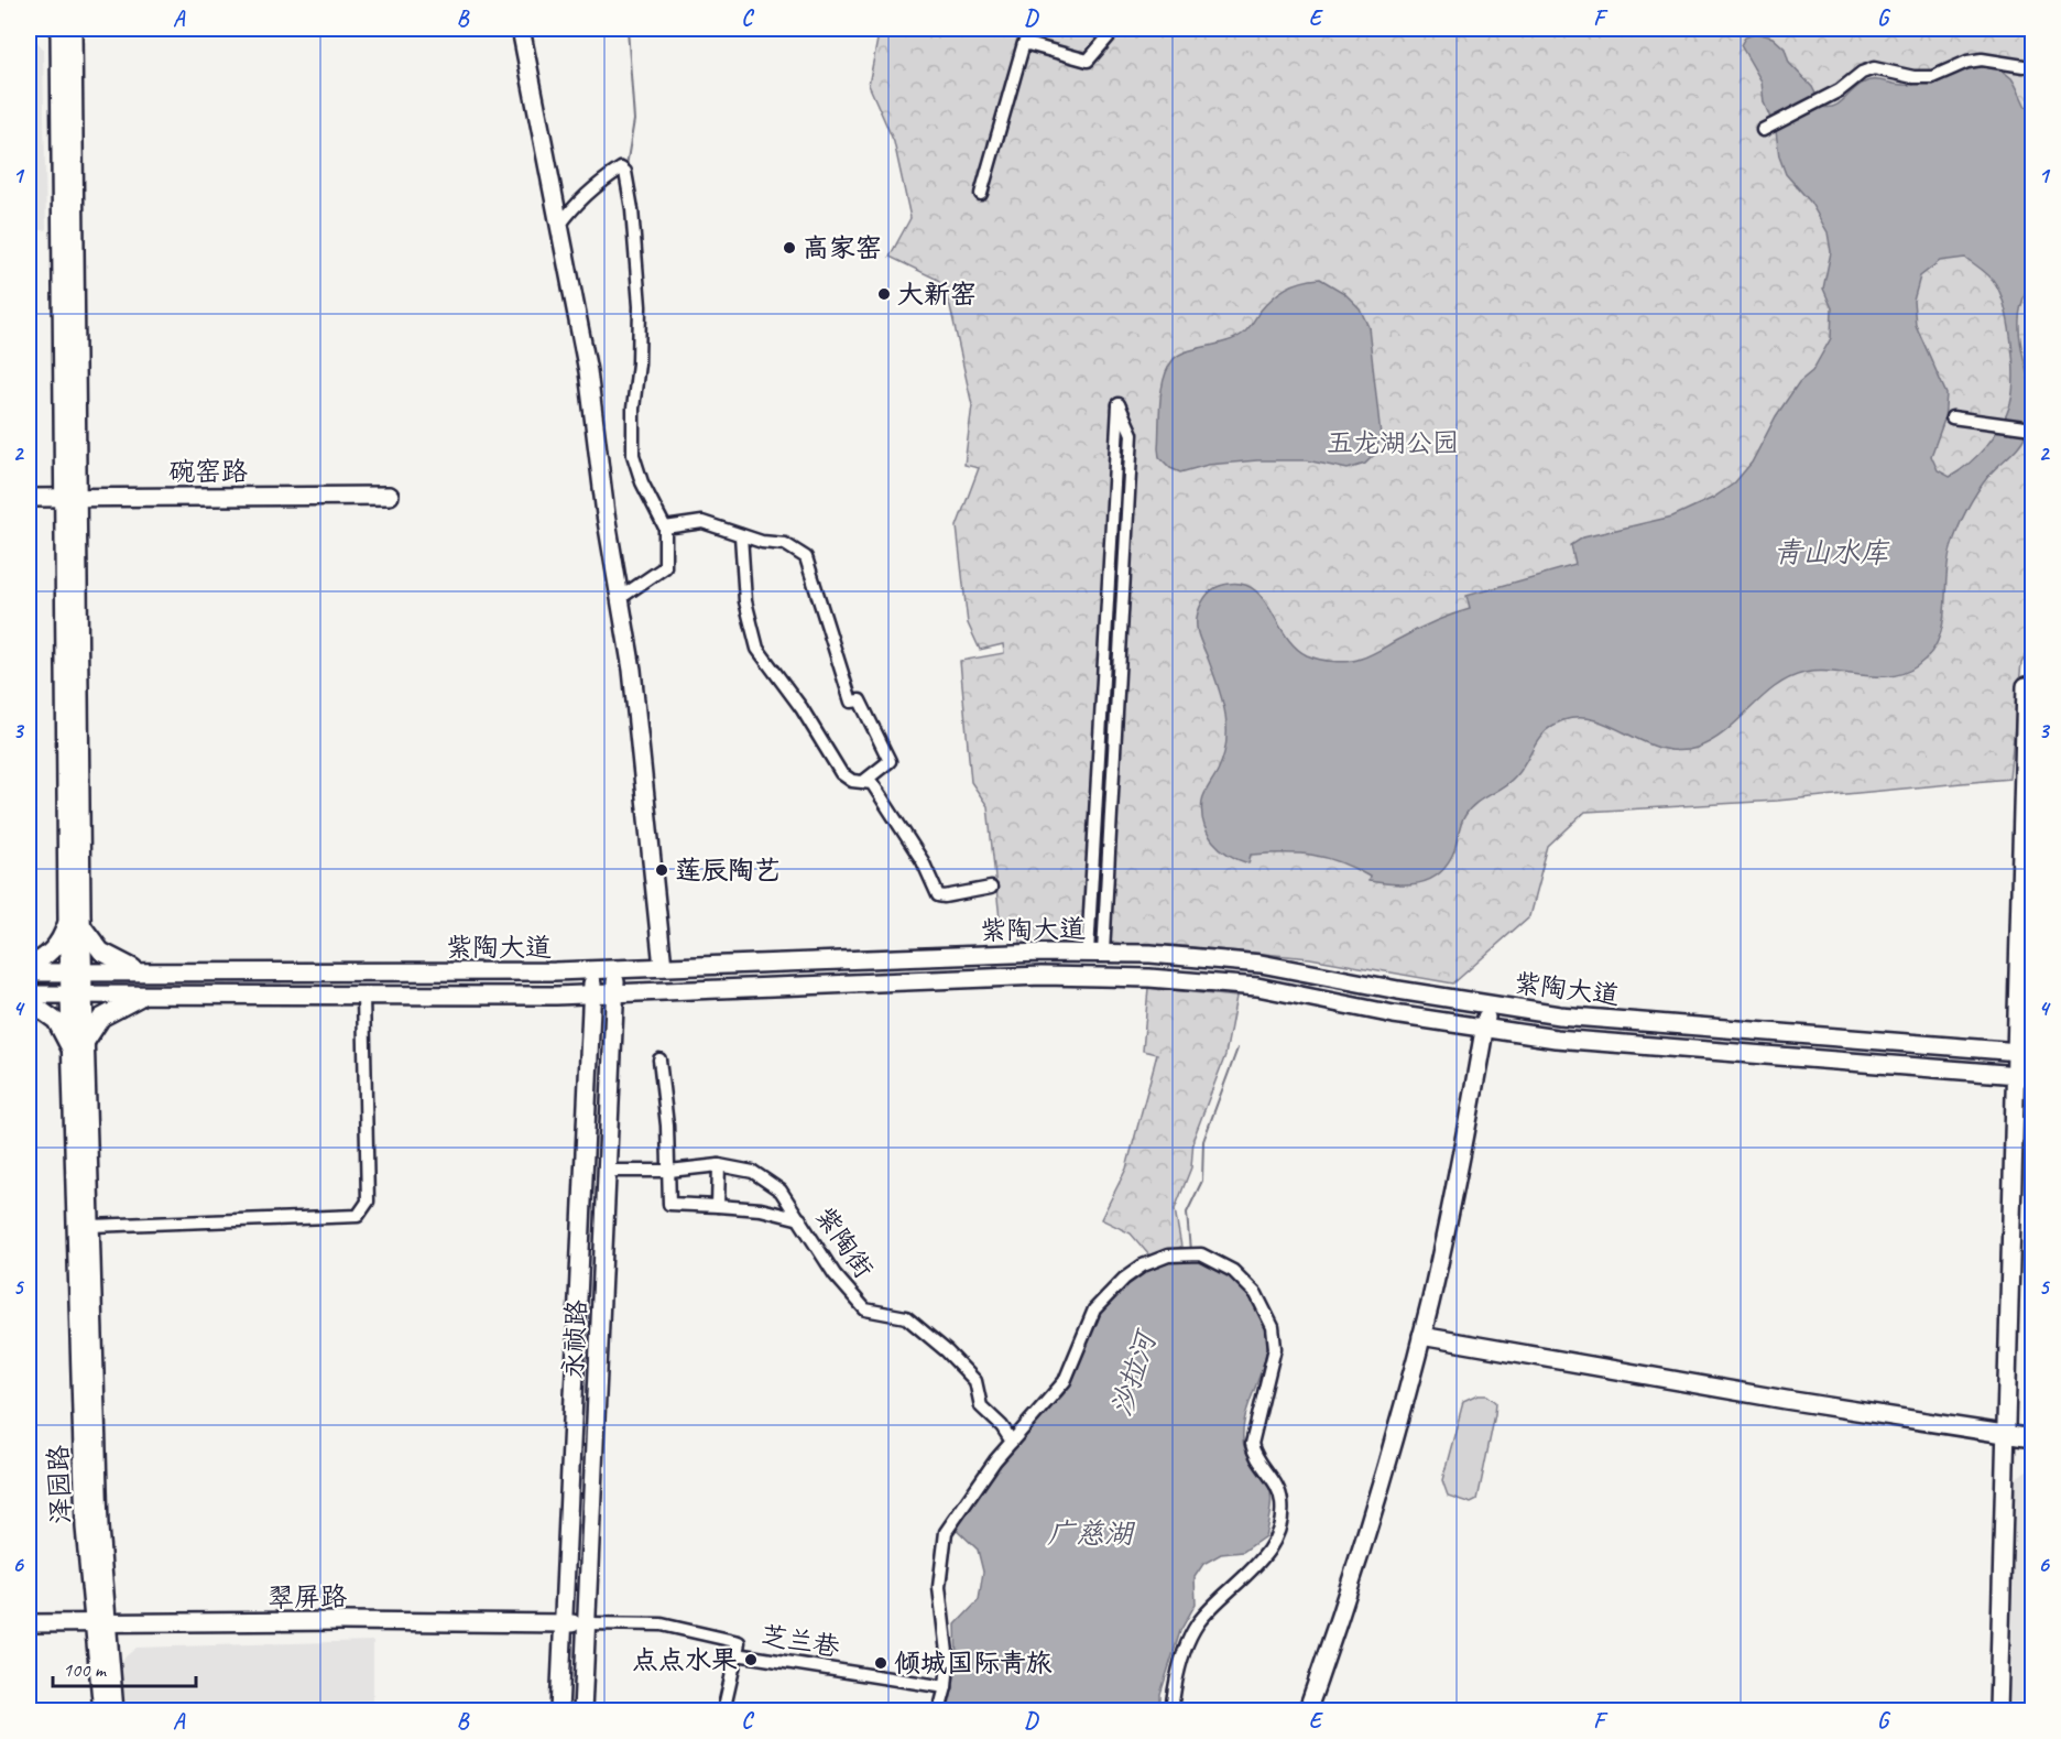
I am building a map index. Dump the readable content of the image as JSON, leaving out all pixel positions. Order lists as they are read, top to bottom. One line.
{"streets":{"street":["碗窑路","紫陶大道","紫陶街","永祯路","泽园路","翠屏路","芝兰巷"]},"crossings":[["碗窑路","泽园路"],["紫陶大道","永祯路"],["紫陶大道","泽园路"],["紫陶街","永祯路"],["永祯路","翠屏路"],["永祯路","芝兰巷"],["泽园路","翠屏路"],["翠屏路","芝兰巷"]],"water":["青山水库","沙拉河","广慈湖"],"parks":["五龙湖公园"],"places":["高家窑","大新窑","莲辰陶艺","点点水果","倾城国际青旅"],"scale_bar":"100 m","grid":{"columns":["A","B","C","D","E","F","G"],"rows":["1","2","3","4","5","6"]}}
